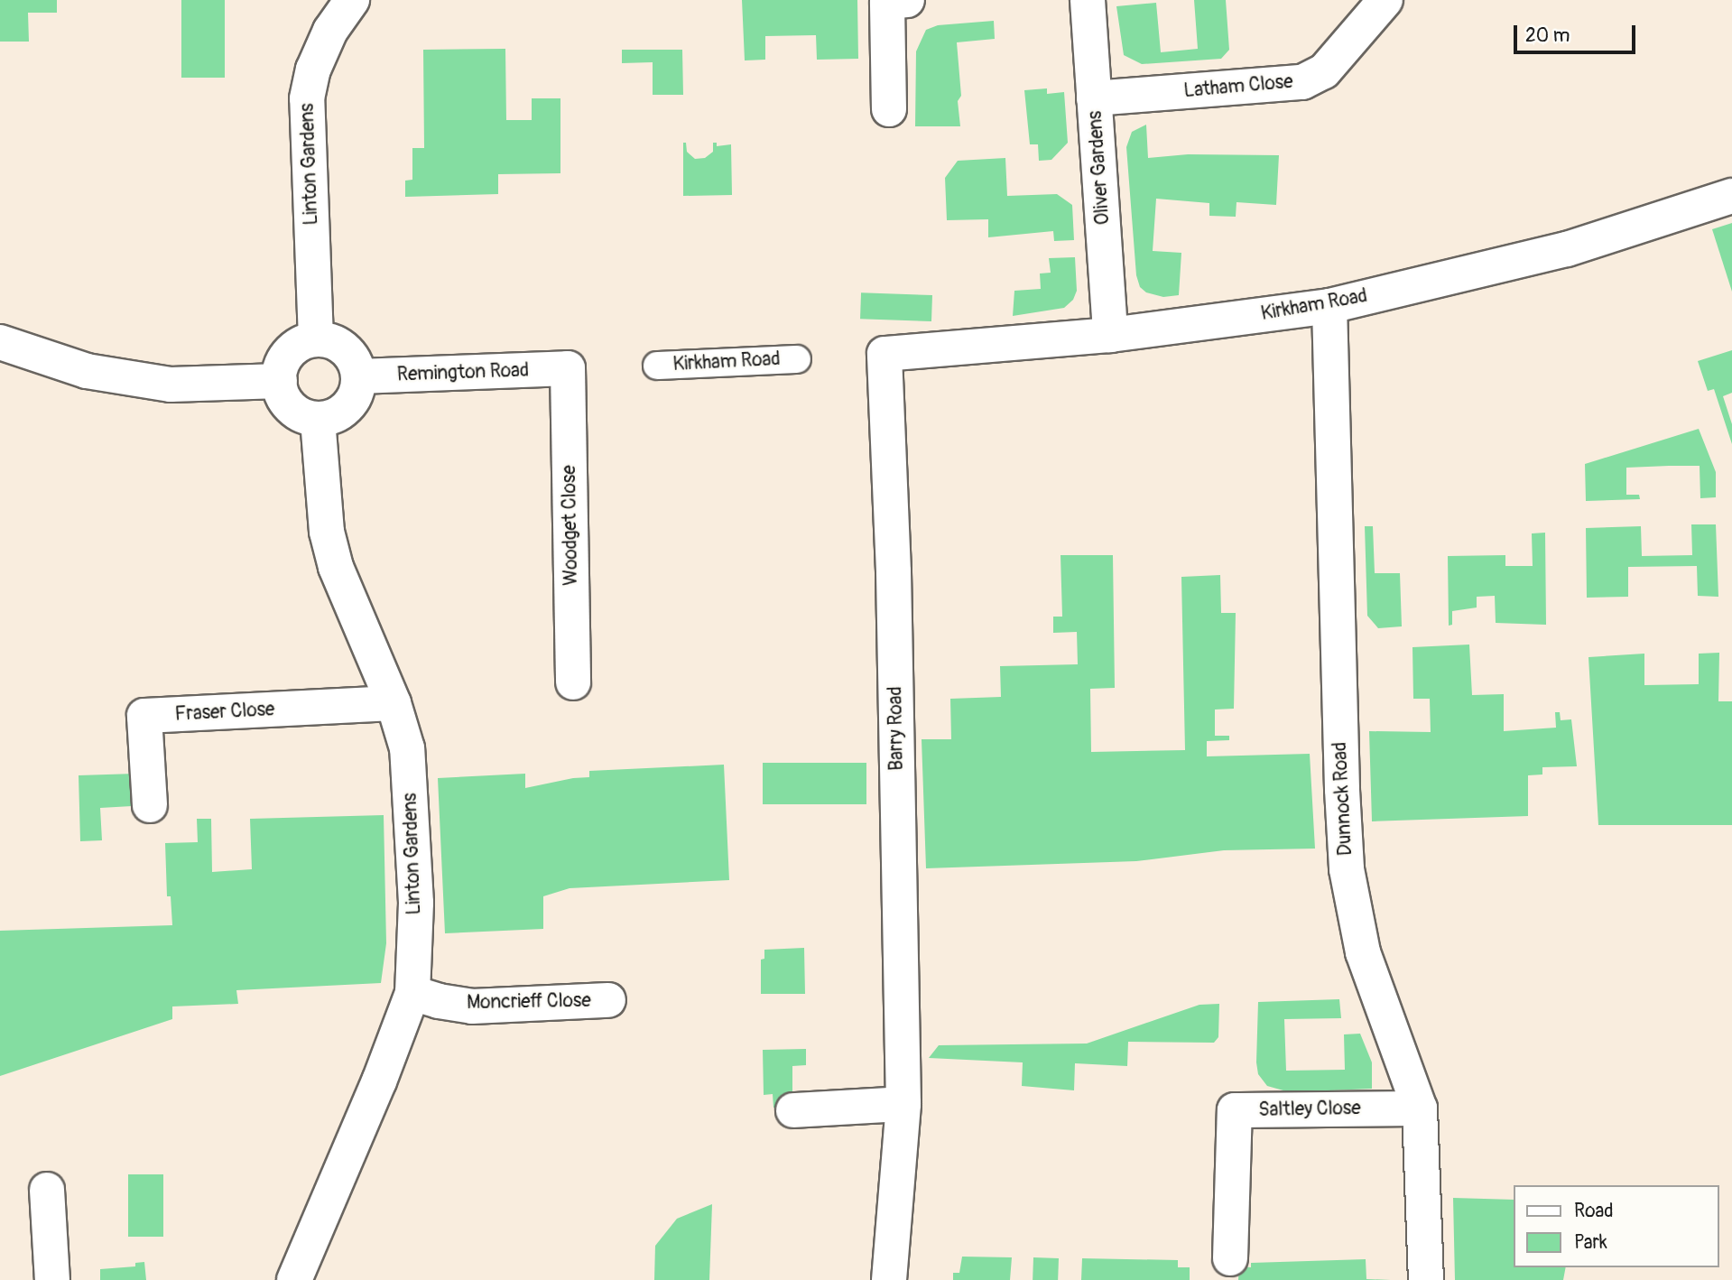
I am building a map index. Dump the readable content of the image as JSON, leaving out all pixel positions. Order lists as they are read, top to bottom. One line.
{"streets":{"street":["Latham Close","Linton Gardens","Oliver Gardens","Kirkham Road","Remington Road","Woodget Close","Fraser Close","Barry Road","Dunnock Road","Moncrieff Close","Saltley Close"]},"crossings":[["Latham Close","Oliver Gardens"],["Linton Gardens","Remington Road"],["Linton Gardens","Fraser Close"],["Linton Gardens","Moncrieff Close"],["Oliver Gardens","Kirkham Road"],["Kirkham Road","Barry Road"],["Kirkham Road","Dunnock Road"],["Remington Road","Woodget Close"],["Dunnock Road","Saltley Close"]],"legend":["Road","Park"],"scale_bar":"20 m"}
